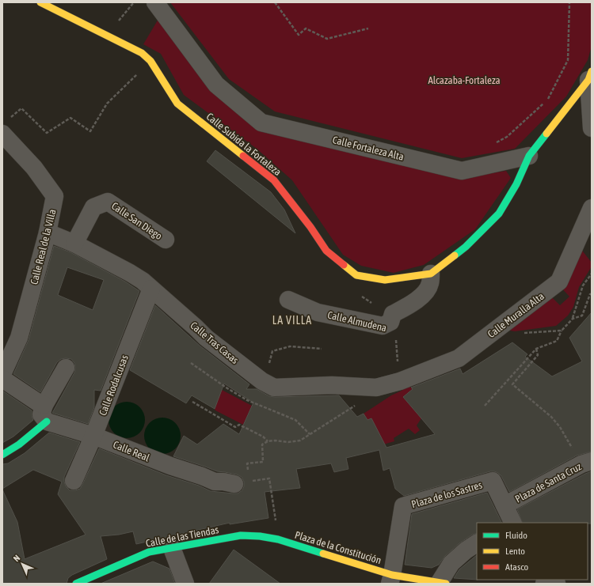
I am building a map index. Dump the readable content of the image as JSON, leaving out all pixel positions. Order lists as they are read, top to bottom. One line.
{"streets":{"street":["Calle Subida la Fortaleza","Calle Fortaleza Alta","Calle San Diego","Calle Real de la Villa","Calle Muralla Alta","Calle Almudena","Calle Tras Casas","Calle Rodalcusas","Calle Real","Plaza de Santa Cruz","Plaza de los Sastres","Calle de las Tiendas","Plaza de la Constitución"]},"crossings":[["Calle Subida la Fortaleza","Calle Fortaleza Alta"],["Calle San Diego","Calle Tras Casas"],["Calle Real de la Villa","Calle Tras Casas"],["Calle Muralla Alta","Calle Almudena"],["Calle Muralla Alta","Calle Tras Casas"],["Calle Almudena","Calle Tras Casas"],["Calle Tras Casas","Calle Rodalcusas"],["Calle Rodalcusas","Calle Real"],["Plaza de Santa Cruz","Plaza de los Sastres"],["Plaza de los Sastres","Plaza de la Constitución"],["Calle de las Tiendas","Plaza de la Constitución"]],"districts":["LA VILLA"],"parks":["Alcazaba-Fortaleza"],"legend":["Fluido","Lento","Atasco"],"north":"top left"}
